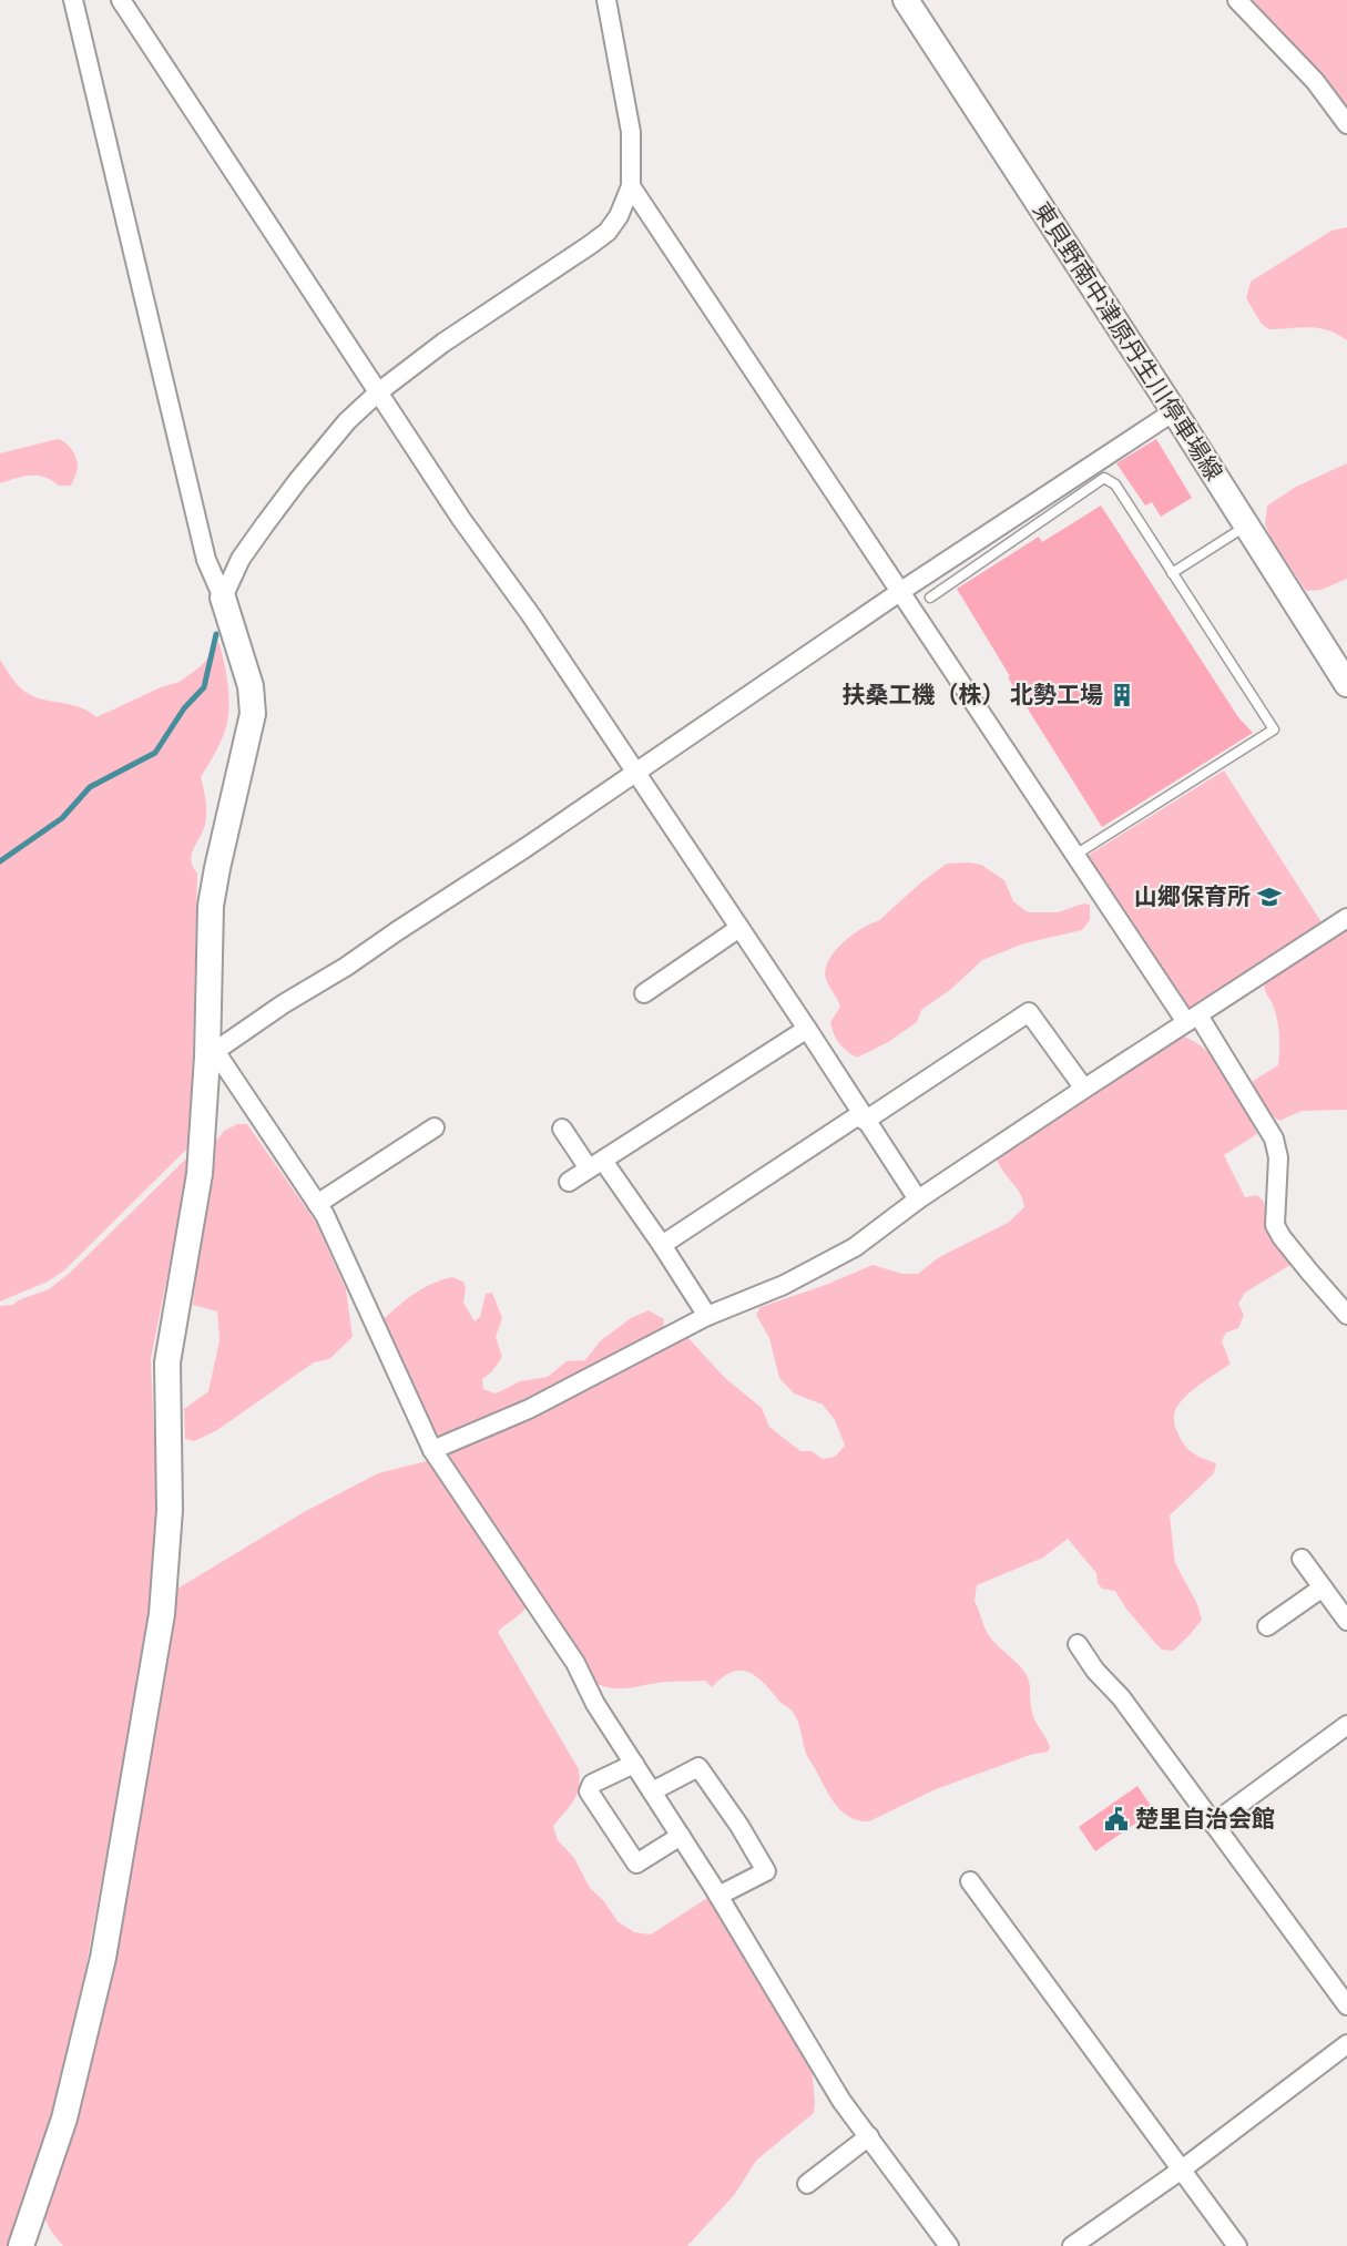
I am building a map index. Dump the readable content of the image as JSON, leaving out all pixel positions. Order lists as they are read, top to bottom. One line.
{"streets":{"street":["東貝野南中津原丹生川停車場線"]},"places":{"building":["扶桑工機（株） 北勢工場"],"school or university":["山郷保育所"],"public building":["楚里自治会館"]}}
